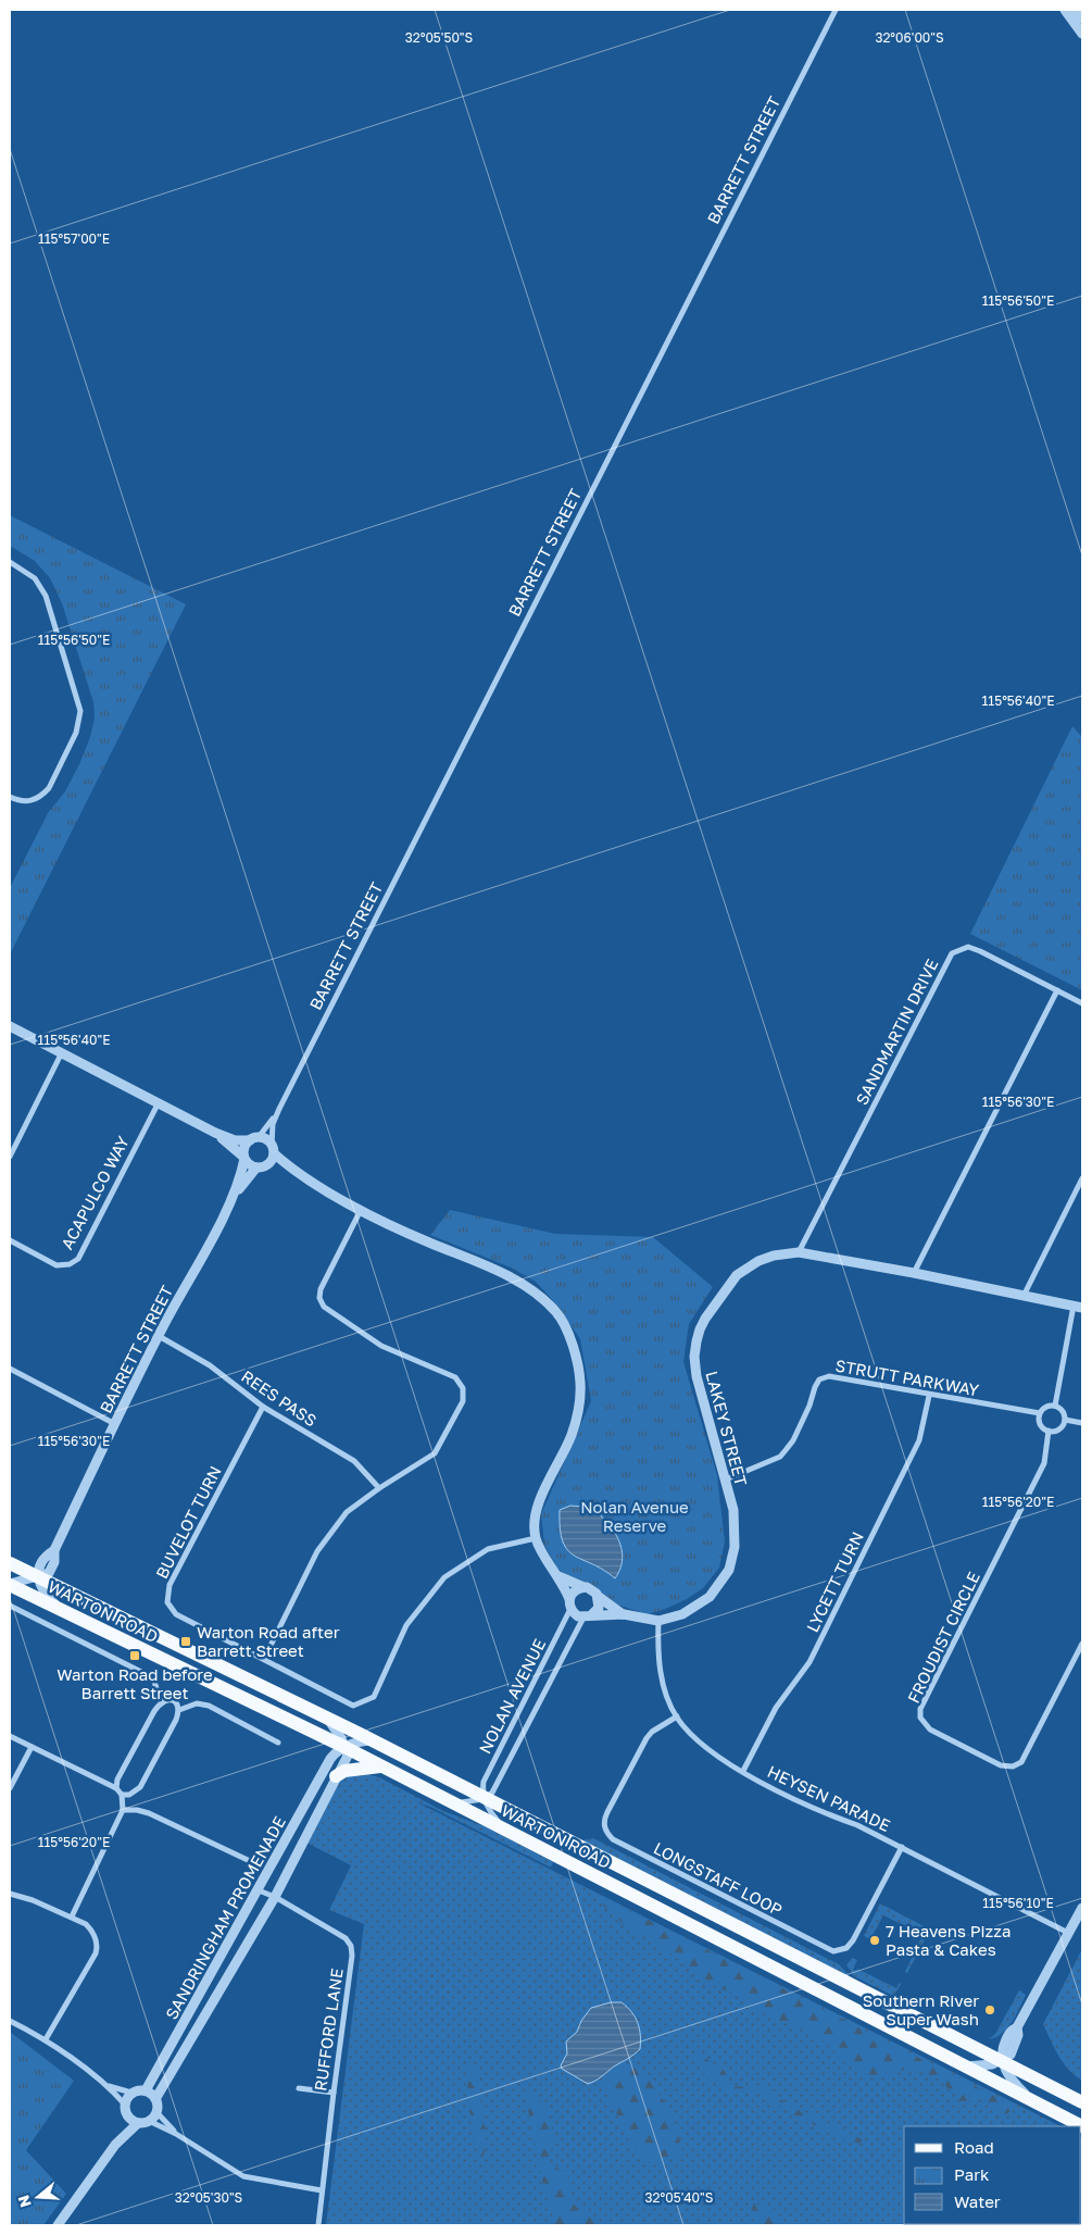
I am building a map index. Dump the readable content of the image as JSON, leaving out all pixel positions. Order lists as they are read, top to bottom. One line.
{"streets":{"main road":["WARTON ROAD"],"street":["BARRETT STREET","SANDMARTIN DRIVE","ACAPULCO WAY","STRUTT PARKWAY","REES PASS","LAKEY STREET","BUVELOT TURN","LYCETT TURN","FROUDIST CIRCLE","NOLAN AVENUE","HEYSEN PARADE","LONGSTAFF LOOP","SANDRINGHAM PROMENADE","RUFFORD LANE"]},"crossings":[["BARRETT STREET","REES PASS"],["BARRETT STREET","WARTON ROAD"],["SANDMARTIN DRIVE","LAKEY STREET"],["STRUTT PARKWAY","LAKEY STREET"],["STRUTT PARKWAY","LYCETT TURN"],["STRUTT PARKWAY","FROUDIST CIRCLE"],["REES PASS","BUVELOT TURN"],["LAKEY STREET","NOLAN AVENUE"],["LAKEY STREET","HEYSEN PARADE"],["LYCETT TURN","HEYSEN PARADE"],["WARTON ROAD","NOLAN AVENUE"],["WARTON ROAD","SANDRINGHAM PROMENADE"],["HEYSEN PARADE","LONGSTAFF LOOP"],["SANDRINGHAM PROMENADE","RUFFORD LANE"]],"parks":["Nolan Avenue Reserve"],"places":{"transit":["Warton Road after Barrett Street","Warton Road before Barrett Street"],"other":["7 Heavens Pizza Pasta & Cakes","Southern River Super Wash"]},"legend":["Road","Park","Water"],"north":"left","coordinates":["32°05'50\"S","32°06'00\"S","115°57'00\"E","115°56'50\"E","115°56'40\"E","115°56'30\"E","115°56'20\"E","115°56'10\"E","32°05'30\"S","32°05'40\"S"]}
